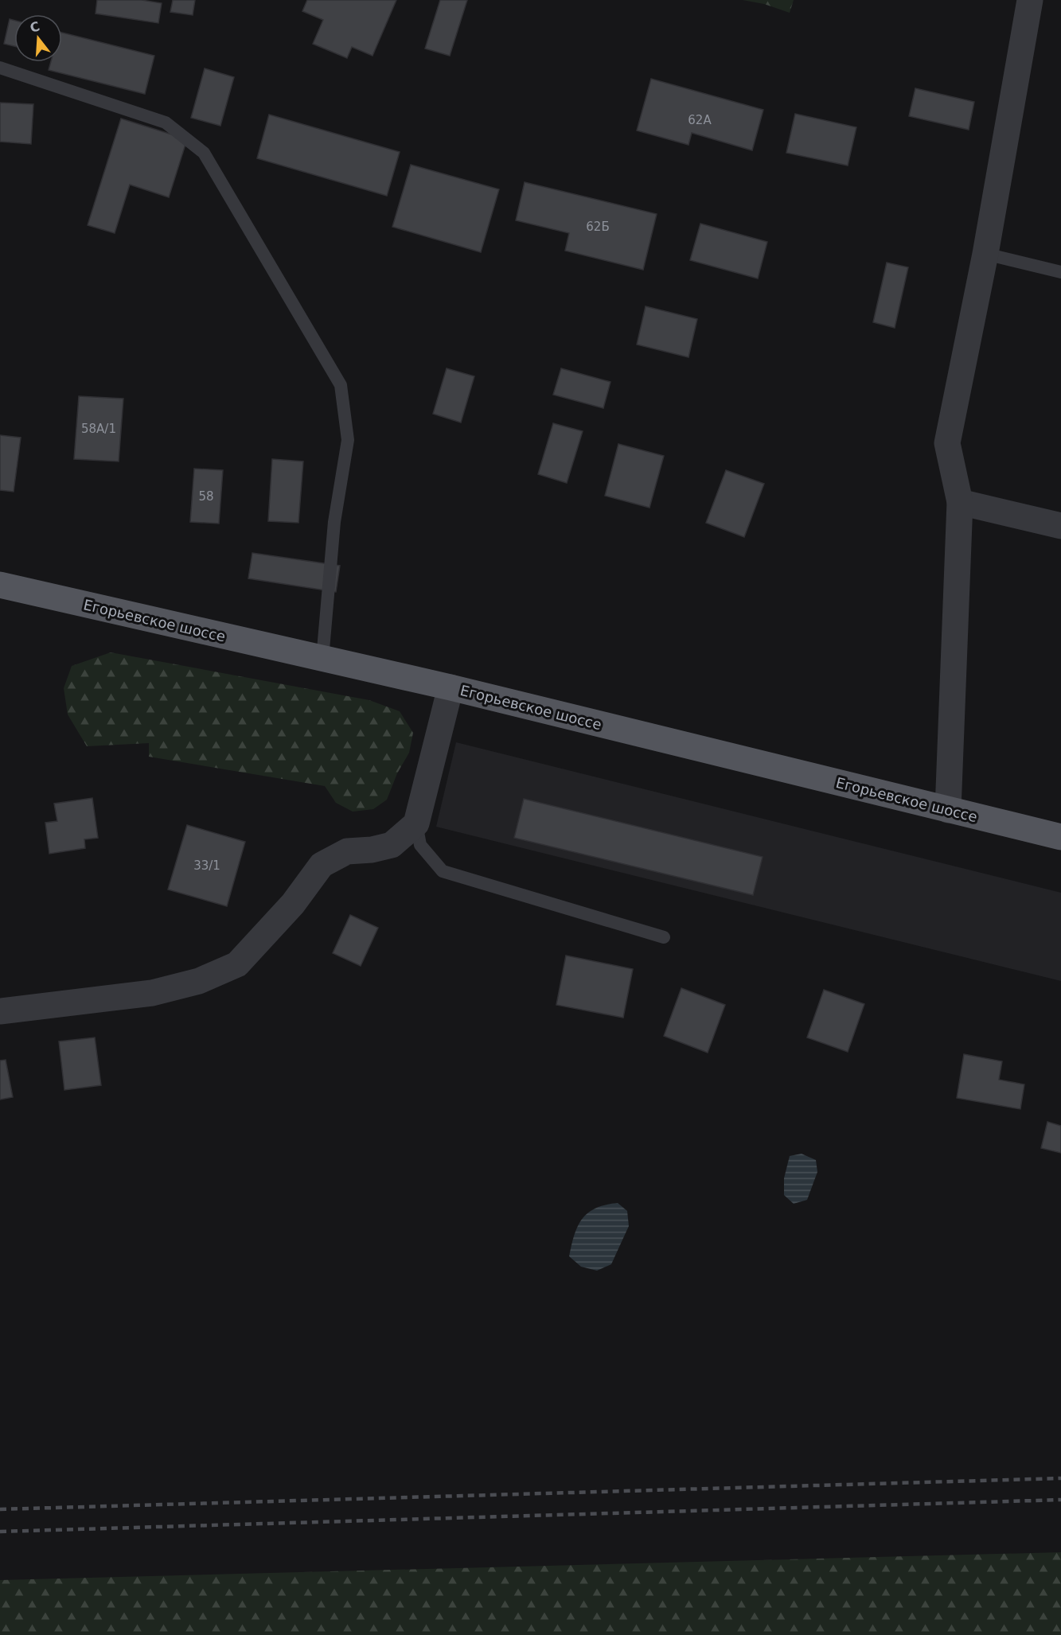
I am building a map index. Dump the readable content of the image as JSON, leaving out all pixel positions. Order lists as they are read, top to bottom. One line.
{"streets":{"main road":["Егорьевское шоссе"]},"house_numbers":["62А","62Б","58А/1","58","33/1"],"north":"top"}
